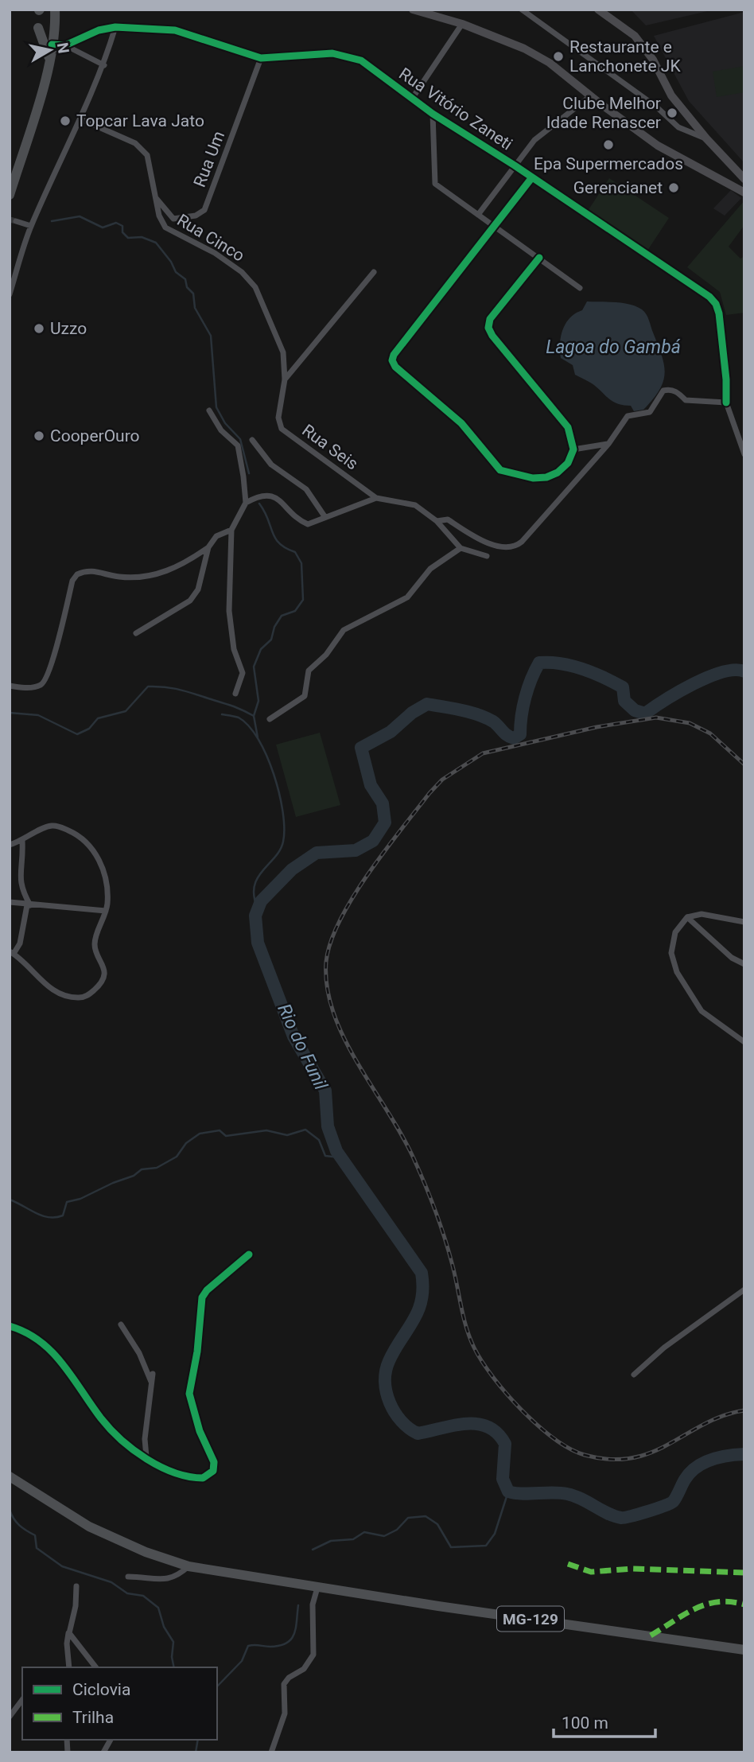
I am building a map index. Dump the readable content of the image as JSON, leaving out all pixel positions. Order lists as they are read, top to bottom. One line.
{"streets":{"main road":["MG-129"],"street":["Rua Vitório Zaneti","Rua Um","Rua Cinco","Rua Seis"]},"crossings":[["Rua Vitório Zaneti","Rua Um"],["Rua Um","Rua Cinco"],["Rua Cinco","Rua Seis"]],"water":["Lagoa do Gambá","Rio do Funil"],"places":["Restaurante e Lanchonete JK","Clube Melhor Idade Renascer","Topcar Lava Jato","Epa Supermercados","Gerencianet","Uzzo","CooperOuro"],"legend":["Ciclovia","Trilha"],"scale_bar":"100 m","north":"right"}
